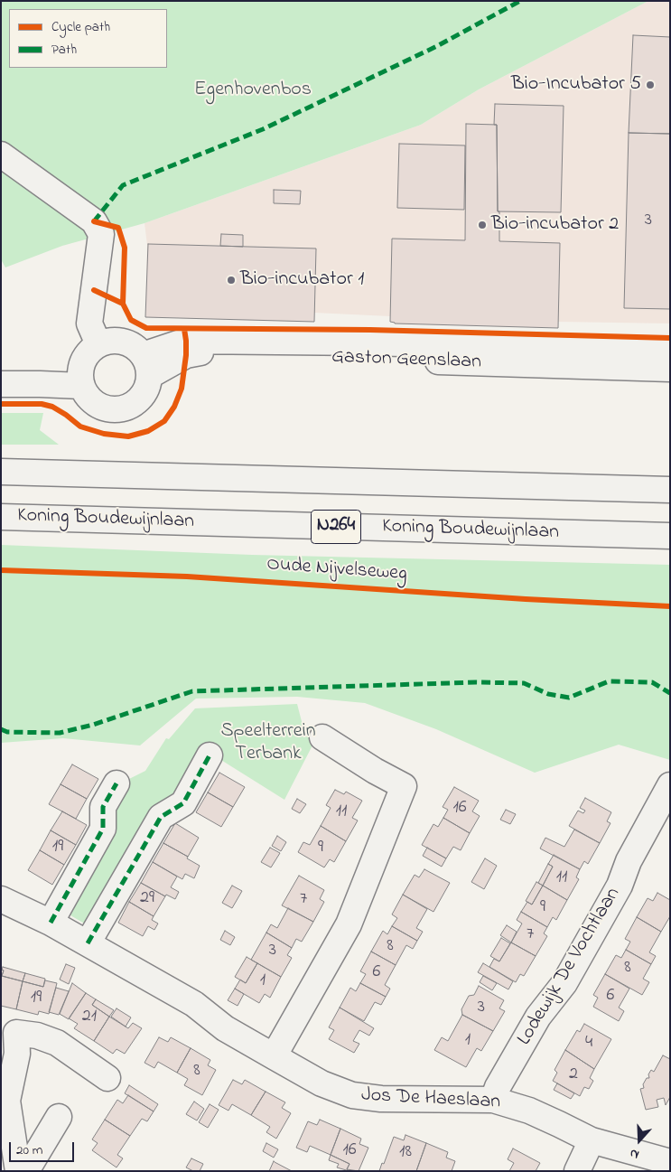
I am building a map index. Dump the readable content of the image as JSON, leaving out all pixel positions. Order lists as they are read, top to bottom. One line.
{"streets":{"main road":["Gaston Geenslaan","Koning Boudewijnlaan","N264","Lodewijk De Vochtlaan","Jos De Haeslaan"],"cycle path":["Oude Nijvelseweg"]},"crossings":[["Lodewijk De Vochtlaan","Jos De Haeslaan"]],"parks":["Egenhovenbos","Speelterrein Terbank"],"places":["Bio-Incubator 5","Bio-incubator 2","Bio-incubator 1"],"house_numbers":["3","16","11","19","9","11","29","7","9","7","8","3","8","6","1","6","19","3","21","1","4","8","2","16","18"],"legend":["Cycle path","Path"],"scale_bar":"20 m","north":"bottom"}
